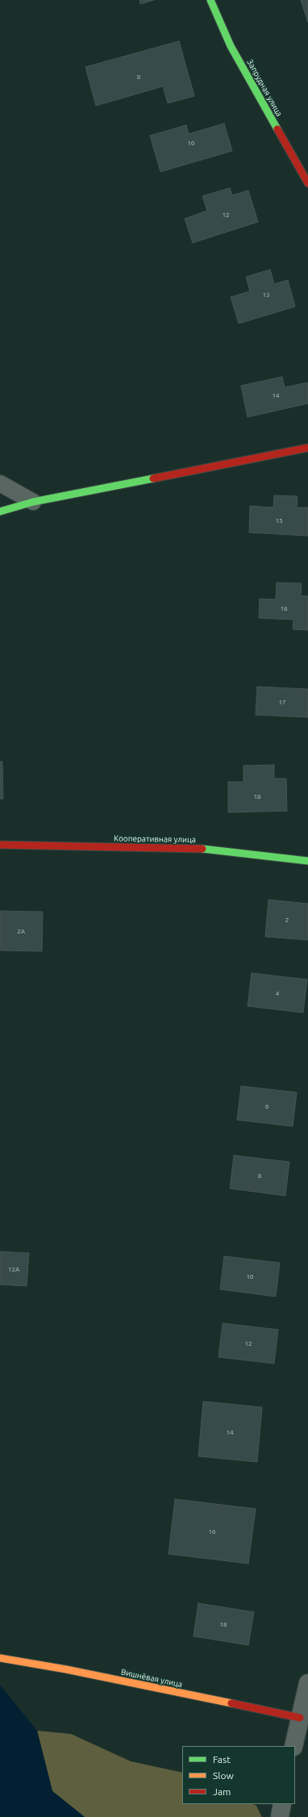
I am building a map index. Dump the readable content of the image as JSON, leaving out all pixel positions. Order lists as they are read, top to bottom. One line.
{"streets":{"street":["Запрудная улица","Кооперативная улица","Вишнёвая улица"]},"house_numbers":["8","10","12","13","14","15","16","17","18","2","2А","4","6","8","12А","10","12","14","16","18"],"legend":["Fast","Slow","Jam"]}
